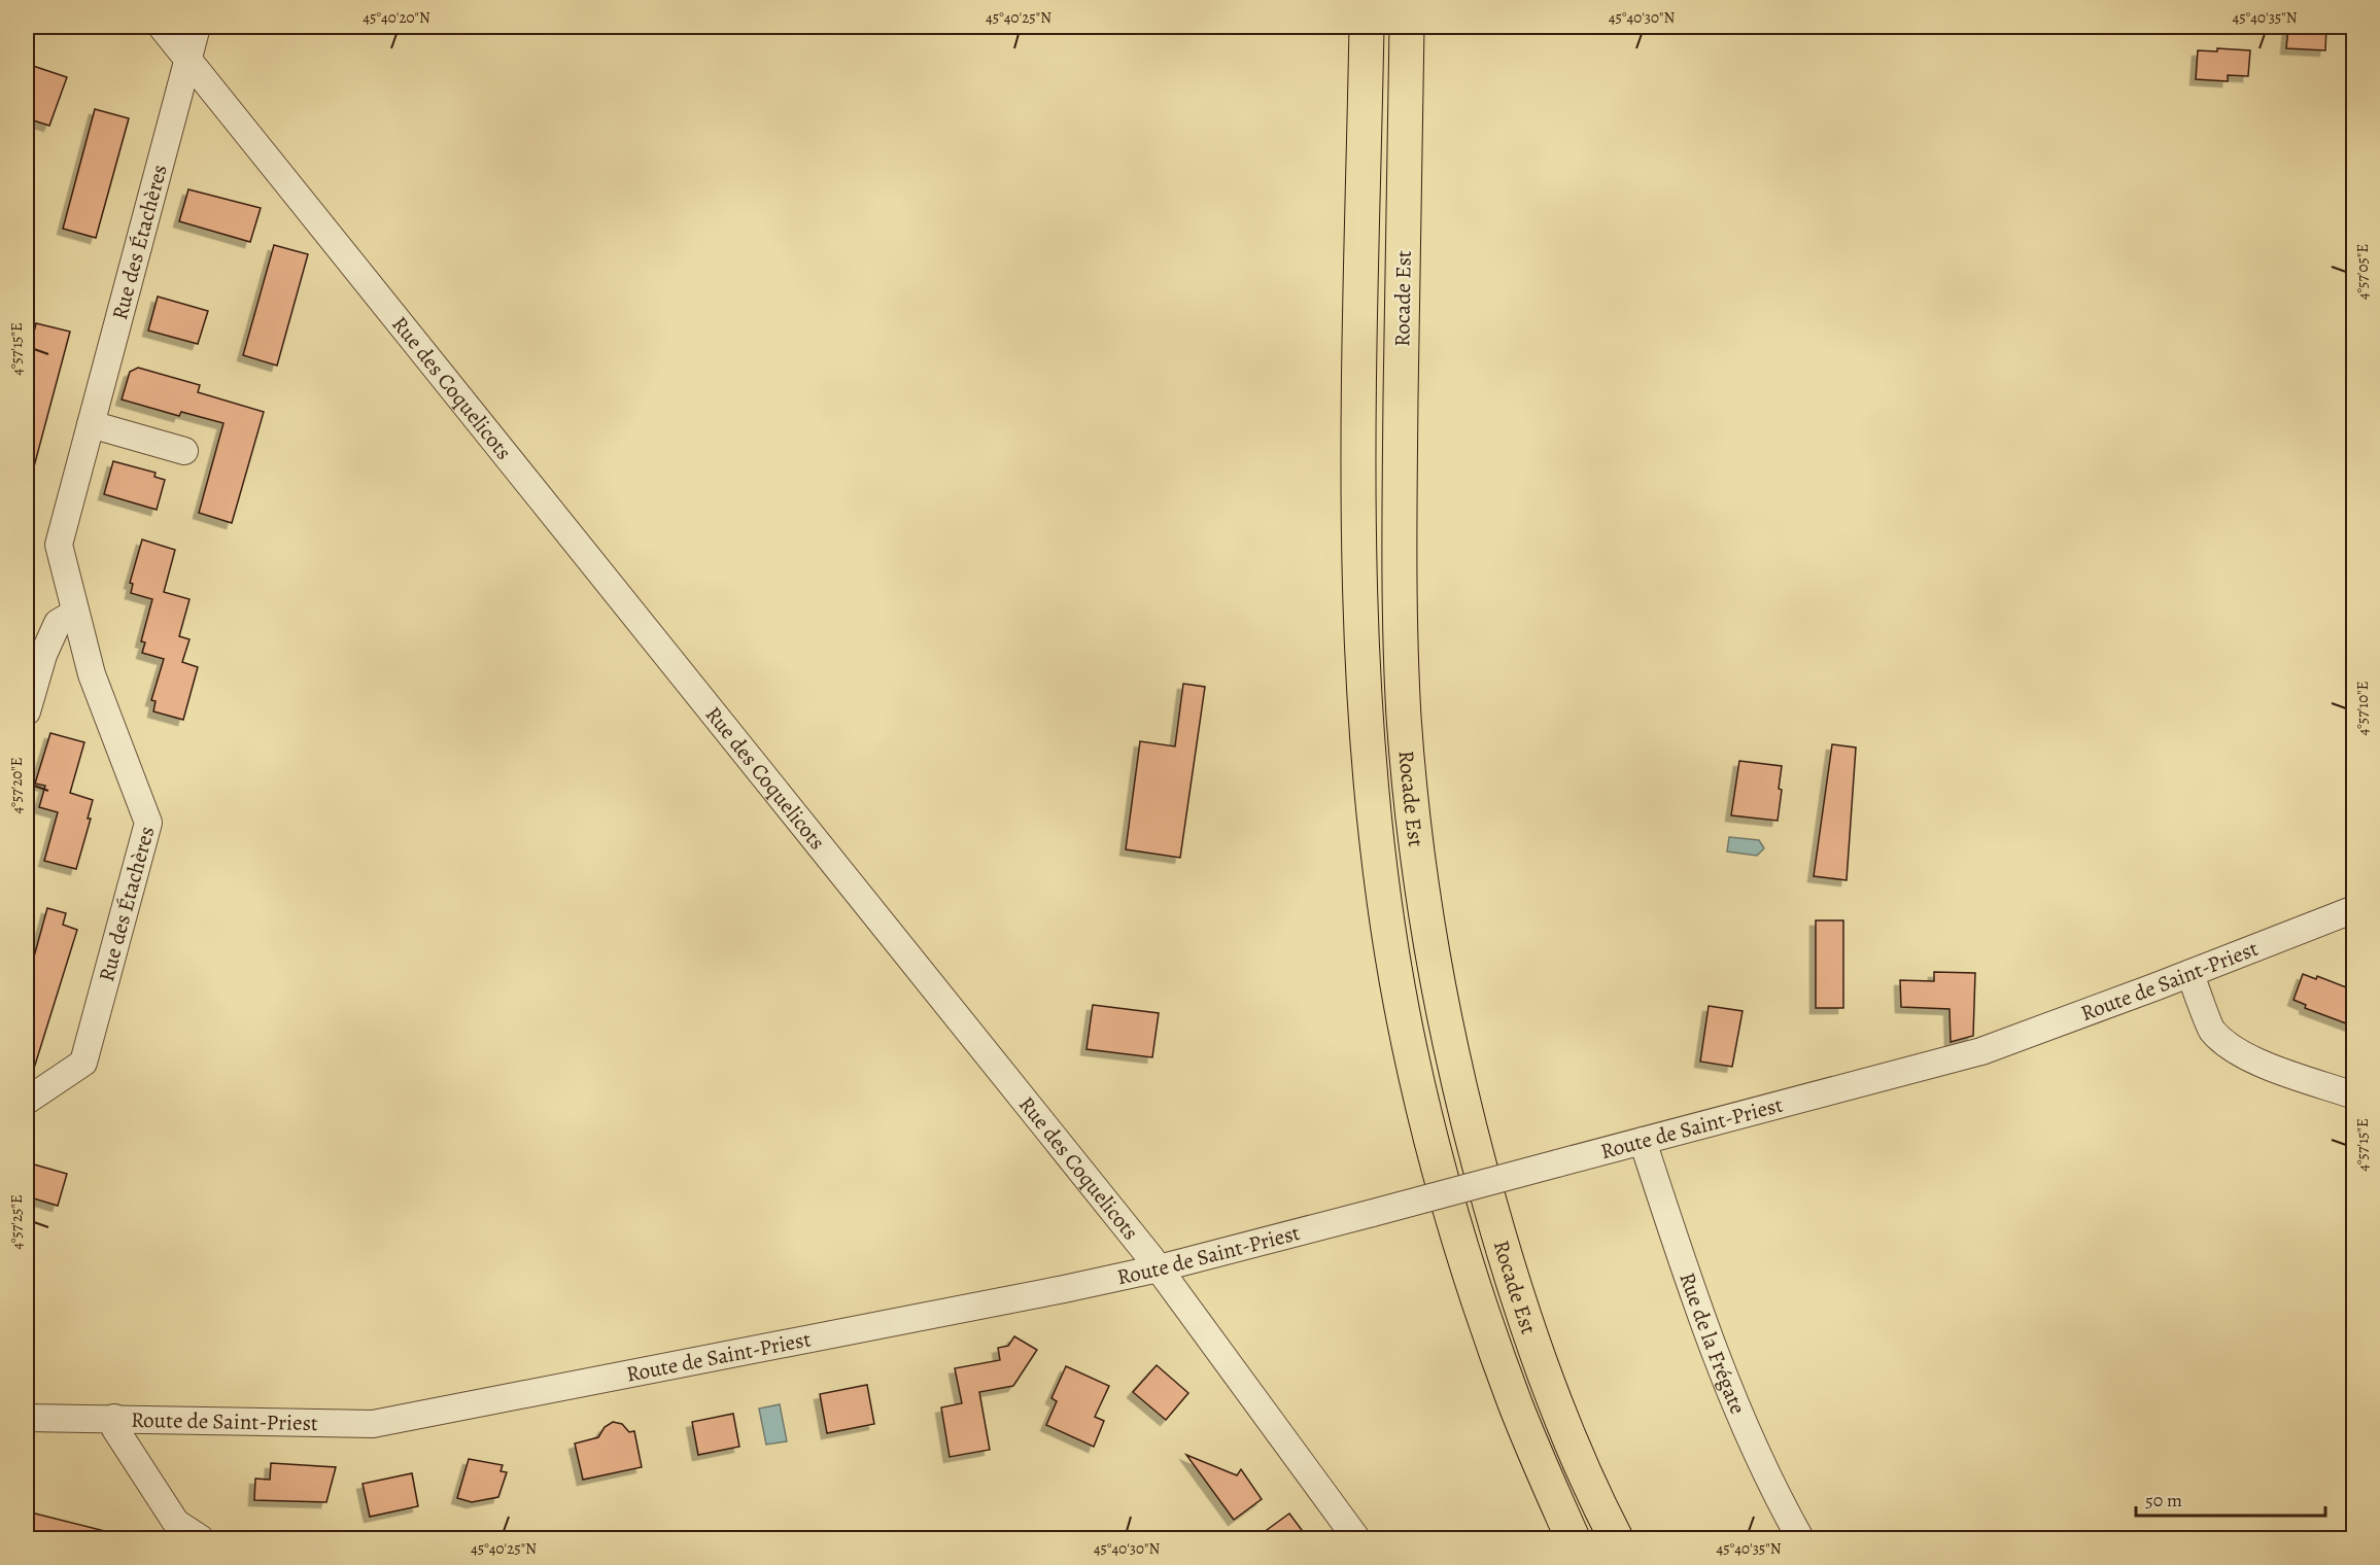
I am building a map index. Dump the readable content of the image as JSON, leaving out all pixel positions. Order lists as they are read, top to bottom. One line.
{"streets":{"highway":["Rocade Est"],"street":["Rue des Étachères","Rue des Coquelicots","Route de Saint-Priest","Rue de la Frégate"]},"crossings":[["Rue des Étachères","Rue des Coquelicots"],["Rue des Coquelicots","Route de Saint-Priest"],["Route de Saint-Priest","Rue de la Frégate"]],"scale_bar":"50 m","coordinates":["45°40'20\"N","45°40'25\"N","45°40'30\"N","45°40'35\"N","4°57'05\"E","4°57'15\"E","4°57'10\"E","4°57'20\"E","4°57'25\"E"]}
